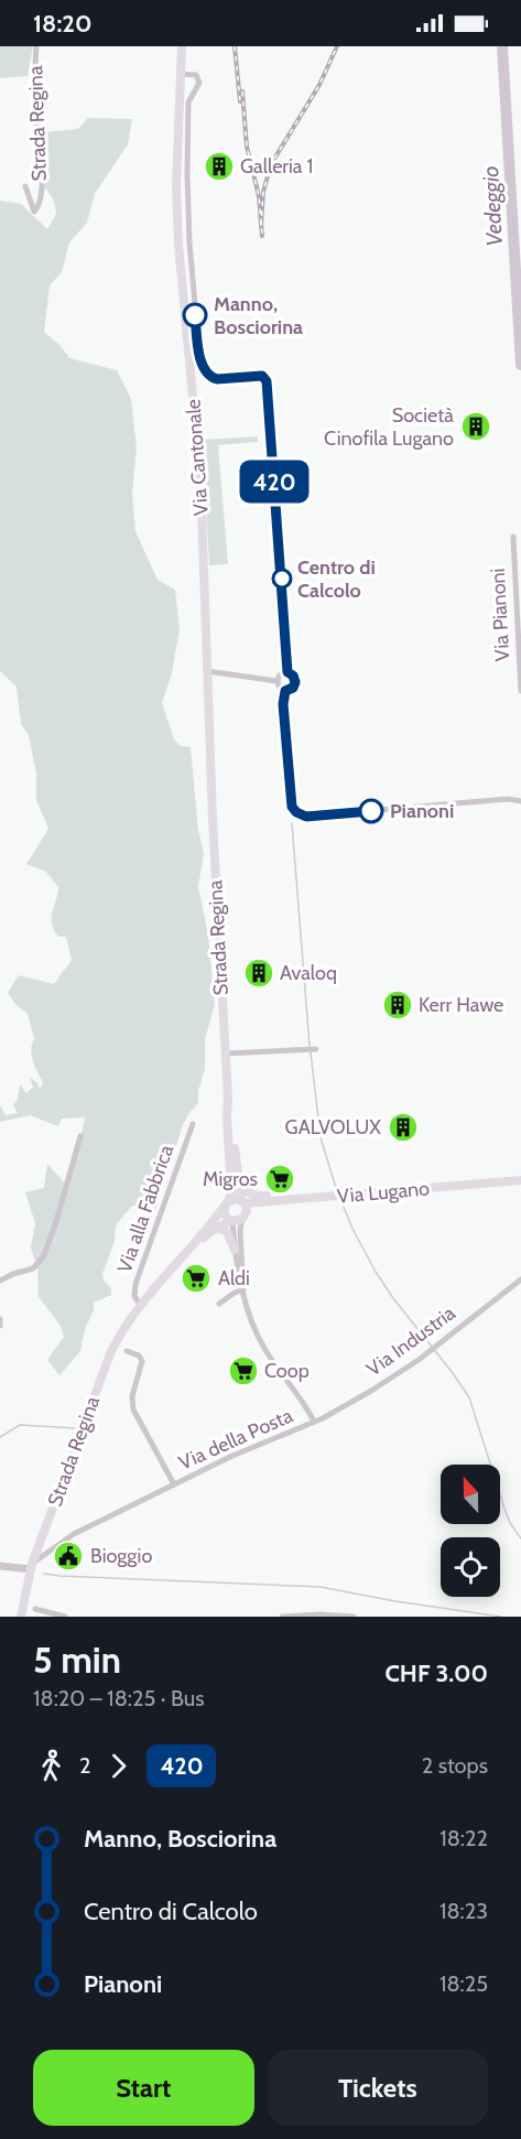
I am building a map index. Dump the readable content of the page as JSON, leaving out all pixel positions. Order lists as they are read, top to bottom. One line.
{"streets":{"main road":["Strada Regina","Via Cantonale","Via Lugano"],"street":["Via Pianoni","Via alla Fabbrica","Via Industria","Via della Posta"]},"crossings":[["Strada Regina","Via Cantonale"],["Strada Regina","Via alla Fabbrica"],["Strada Regina","Via della Posta"],["Via Lugano","Via della Posta"],["Via Industria","Via della Posta"]],"water":["Vedeggio"],"places":{"building":["Galleria 1","Società Cinofila Lugano","Avaloq","Kerr Hawe","GALVOLUX"],"other":["Manno, Bosciorina","Centro di Calcolo","Pianoni"],"supermarket":["Migros","Aldi","Coop"],"public building":["Bioggio"]},"lines":["bus line 420"],"north":"top","page":{"status":"18:20","on_map":"420","heading":["5 min","18:20 – 18:25 · Bus","CHF 3.00"],"legs":["2","420","2 stops"],"list":[{"name":"Manno, Bosciorina","value":"18:22"},{"name":"Centro di Calcolo","value":"18:23"},{"name":"Pianoni","value":"18:25"}],"buttons":["Start","Tickets"]}}
